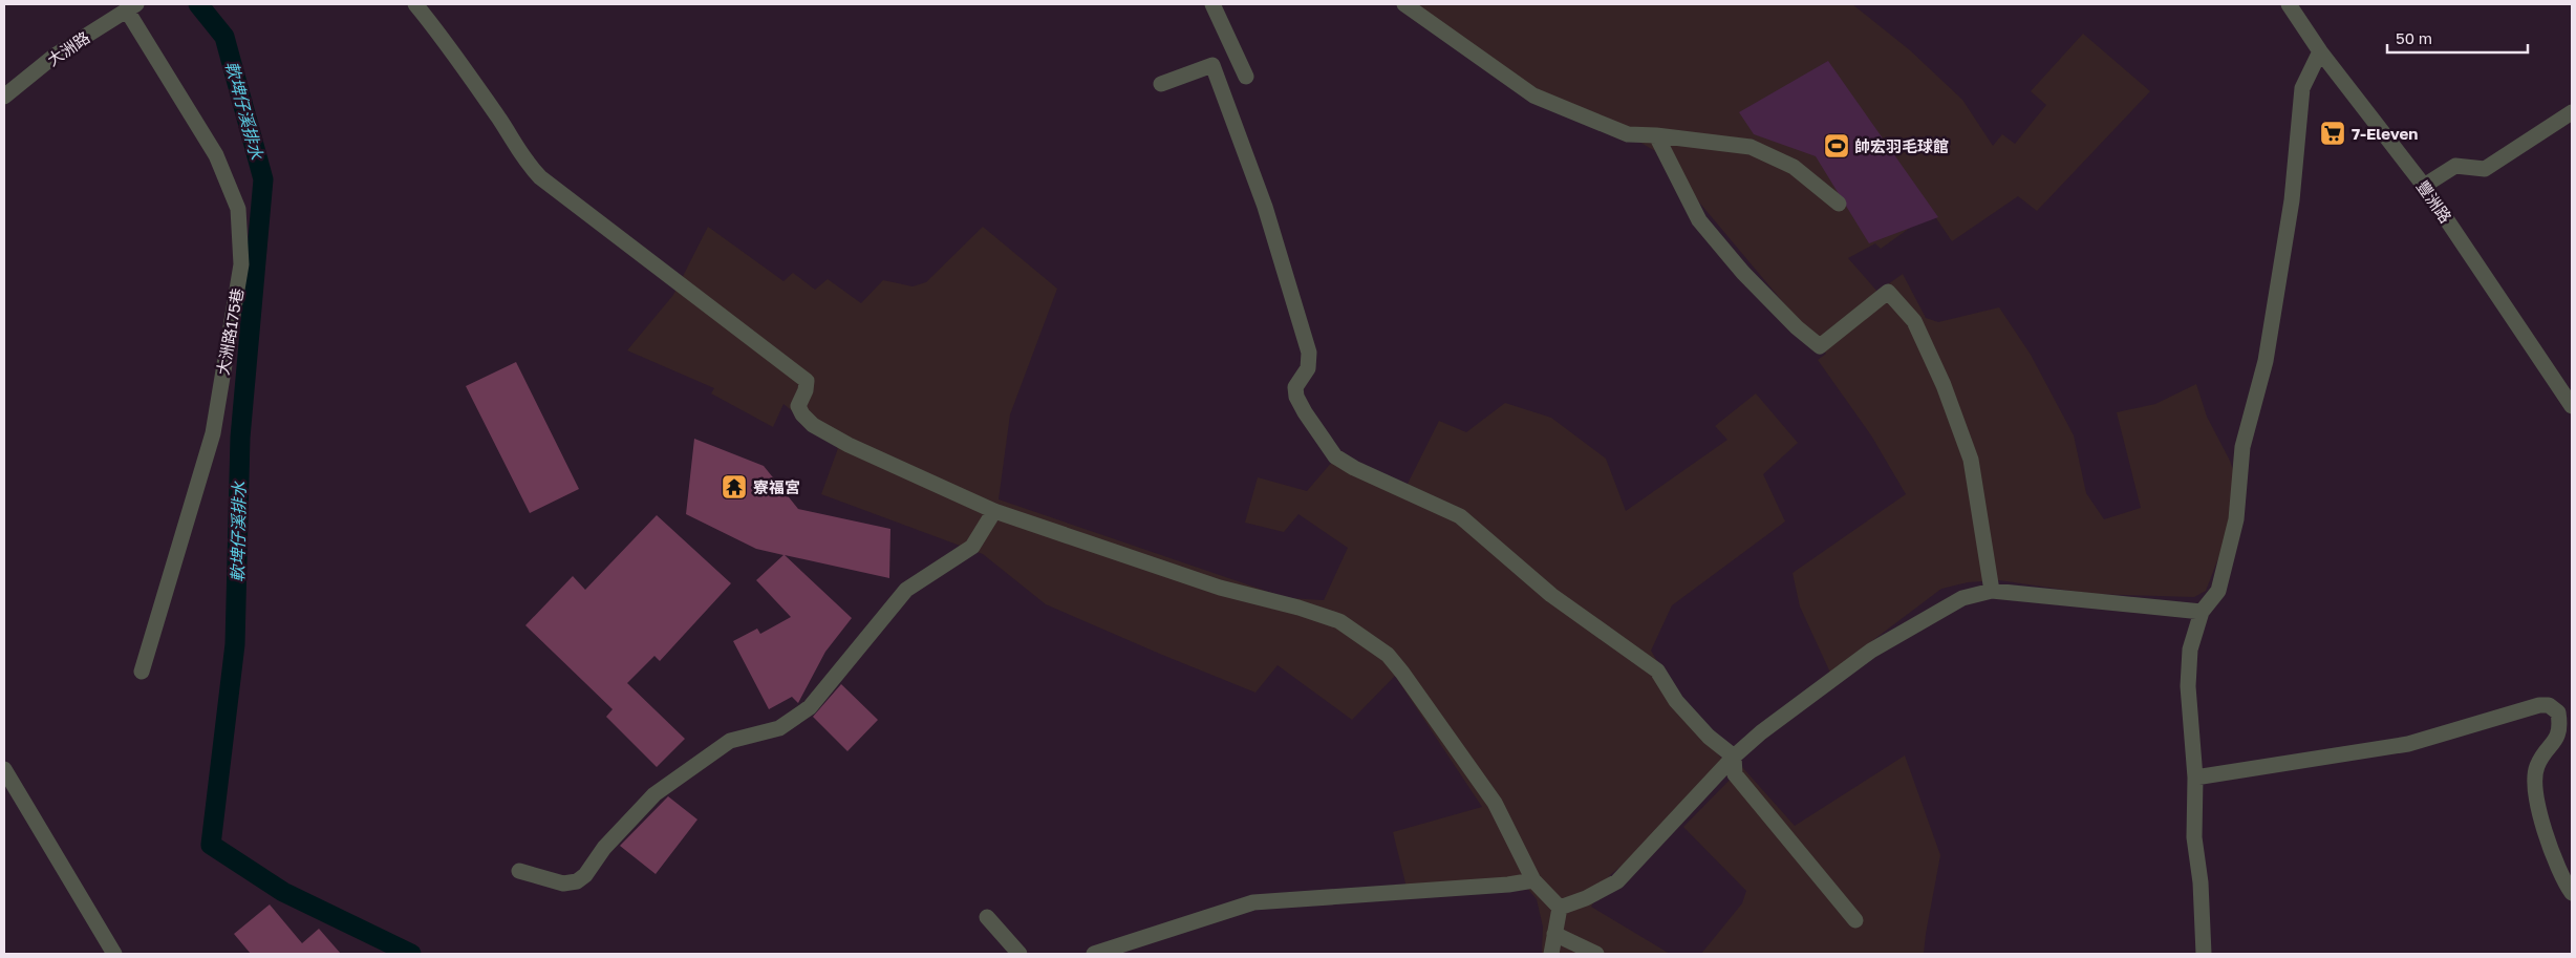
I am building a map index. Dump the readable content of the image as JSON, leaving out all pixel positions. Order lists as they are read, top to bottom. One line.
{"streets":{"street":["大洲路","豐洲路","大洲路175巷"]},"crossings":[["大洲路","大洲路175巷"]],"water":["軟埤仔溪排水"],"places":{"supermarket":["7-Eleven"],"sports":["帥宏羽毛球館"],"temple":["寮福宮"]},"scale_bar":"50 m"}
